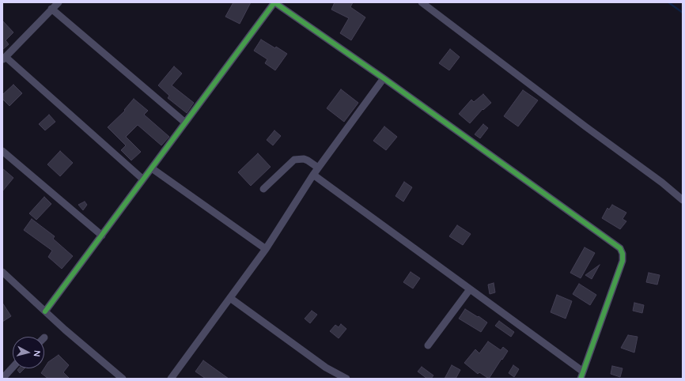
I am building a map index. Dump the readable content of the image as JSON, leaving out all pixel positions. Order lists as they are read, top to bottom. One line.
{"north":"right"}
